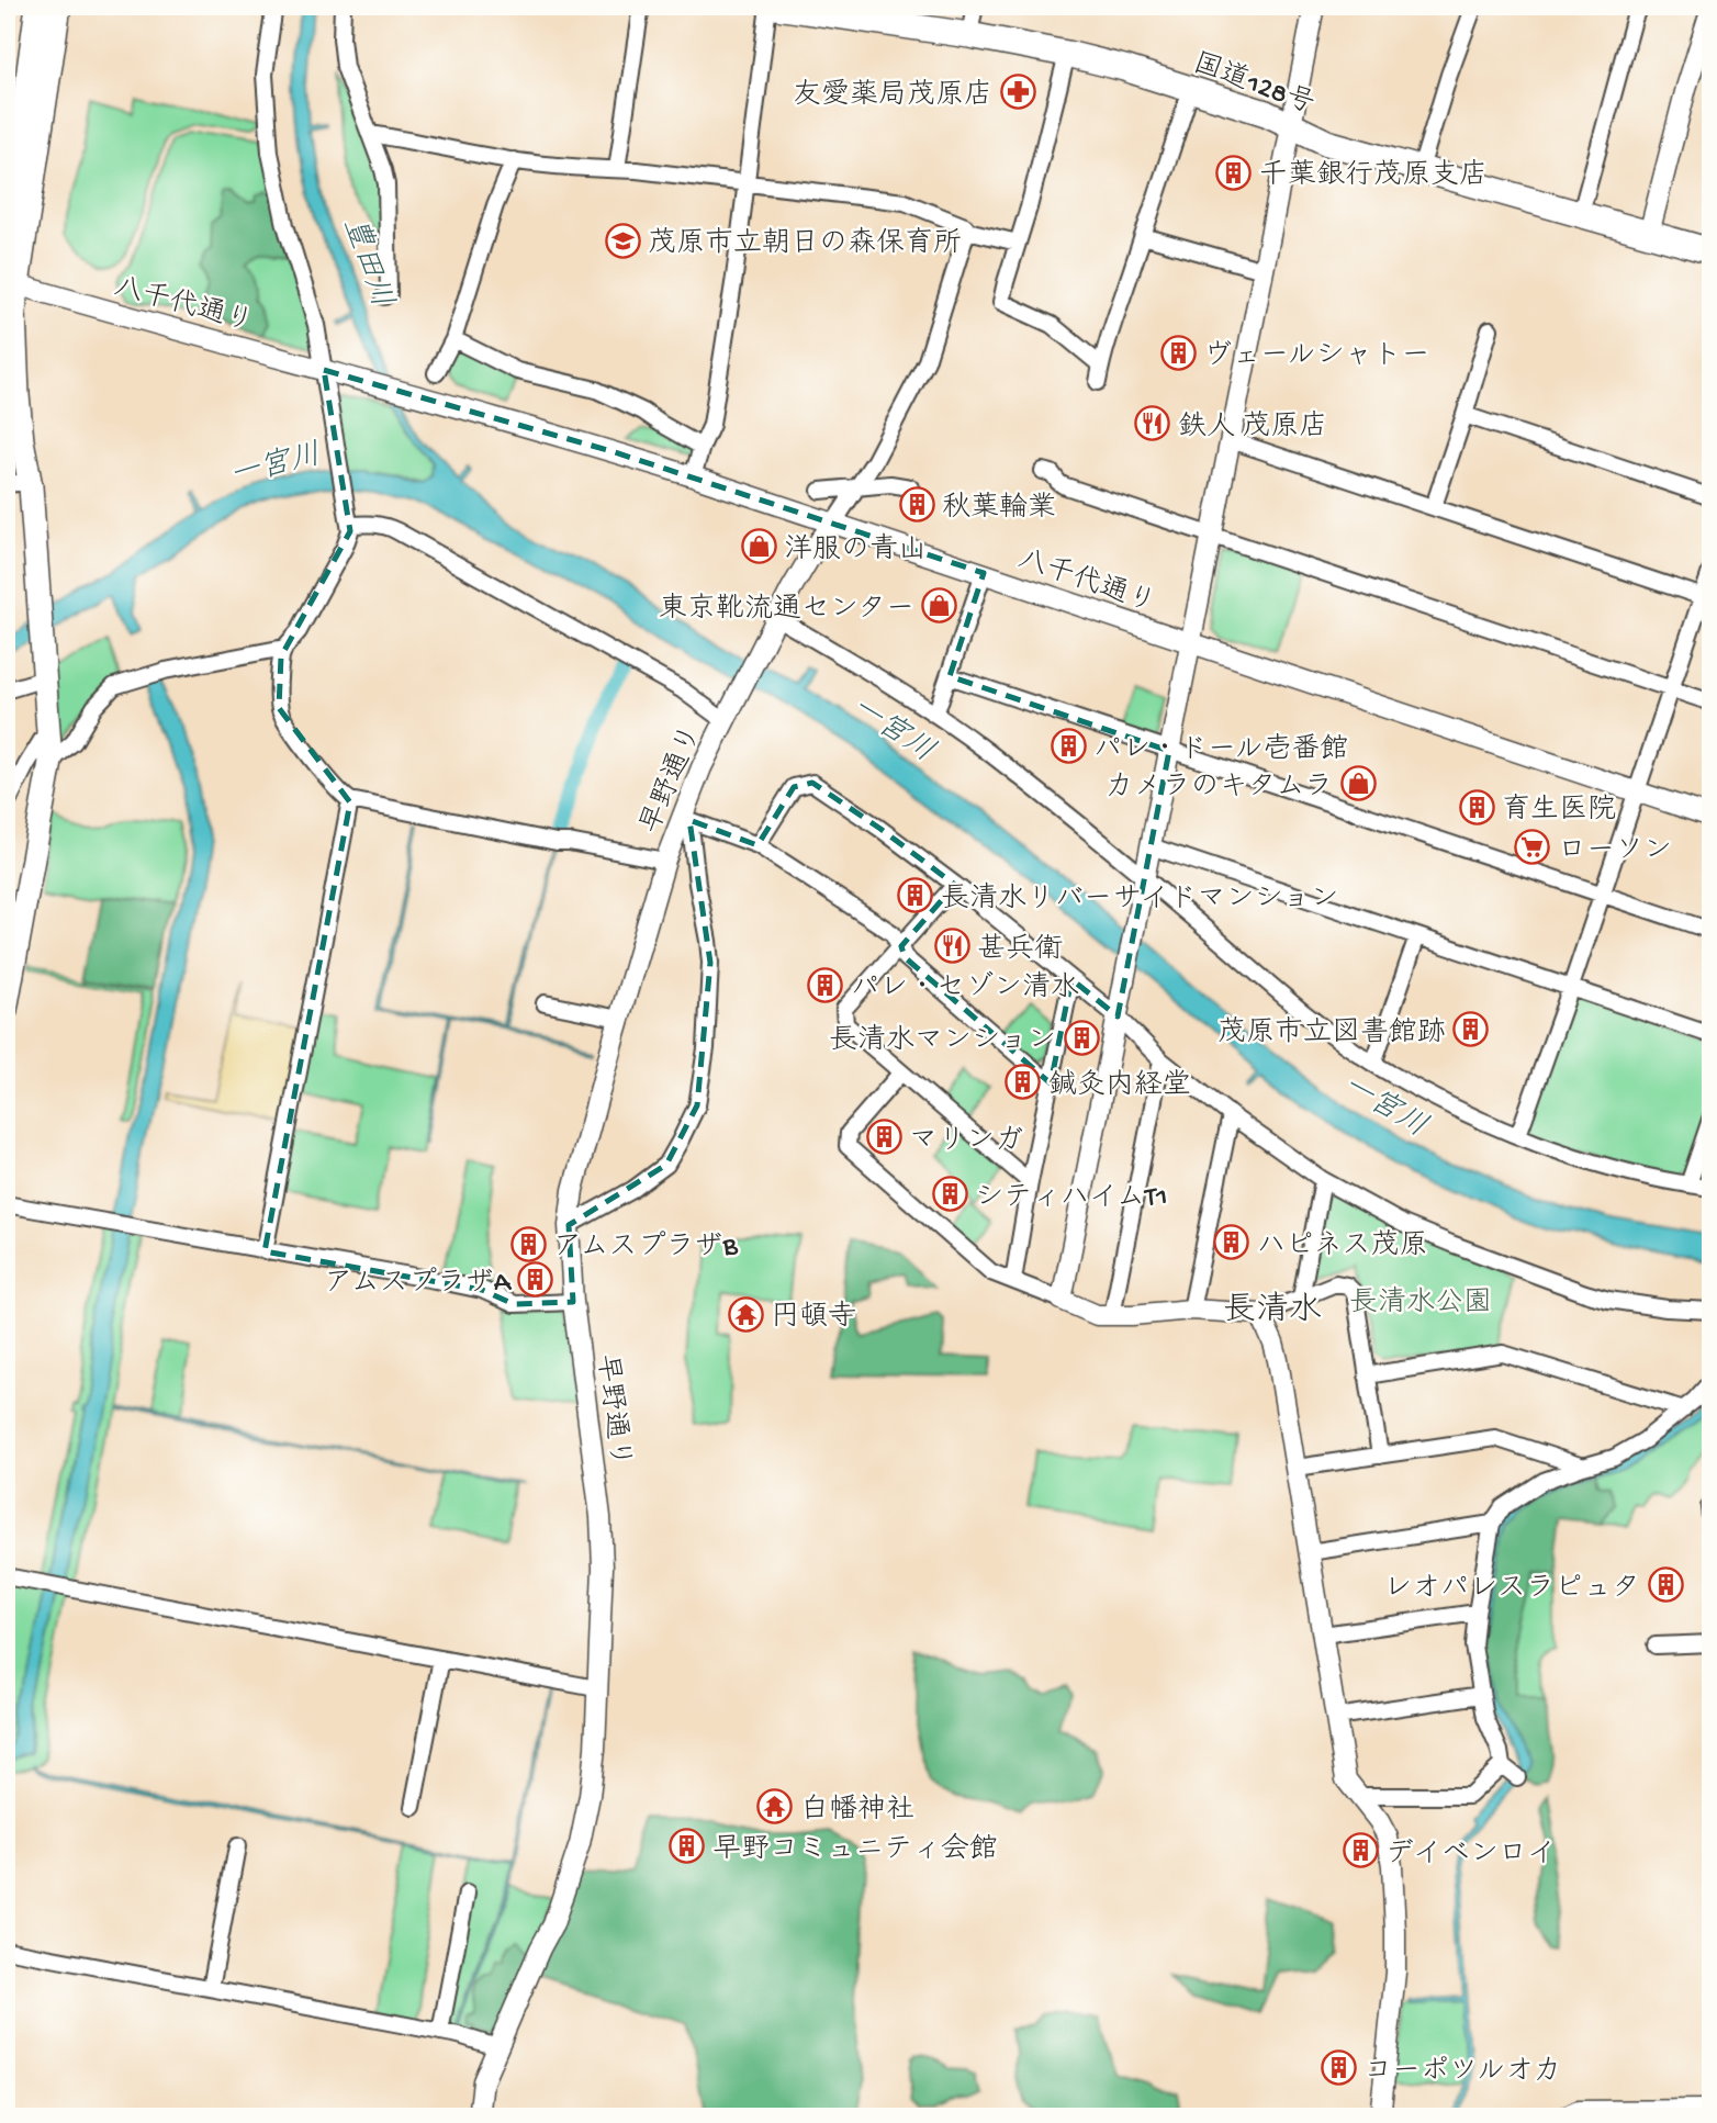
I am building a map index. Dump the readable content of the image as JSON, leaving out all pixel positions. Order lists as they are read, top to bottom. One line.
{"streets":{"highway":["国道128号"],"street":["八千代通り","早野通り"]},"districts":["長清水"],"water":["豊田川","一宮川"],"parks":["長清水公園"],"places":{"pharmacy":["友愛薬局茂原店"],"building":["千葉銀行茂原支店","ヴェールシャトー","秋葉輪業","パレ・ドール壱番館","育生医院","長清水リバーサイドマンション","パレ・セゾン清水","茂原市立図書館跡","長清水マンション","鍼灸内経堂","マリンガ","シティハイムT1","ハピネス茂原","アムスプラザB","アムスプラザA","レオパレスラピュタ","早野コミュニティ会館","デイベンロイ","コーポツルオカ"],"school or university":["茂原市立朝日の森保育所"],"restaurant":["鉄人 茂原店","甚兵衛"],"shop":["洋服の青山","東京靴流通センター","カメラのキタムラ"],"supermarket":["ローソン"],"temple":["円頓寺","白幡神社"]}}
